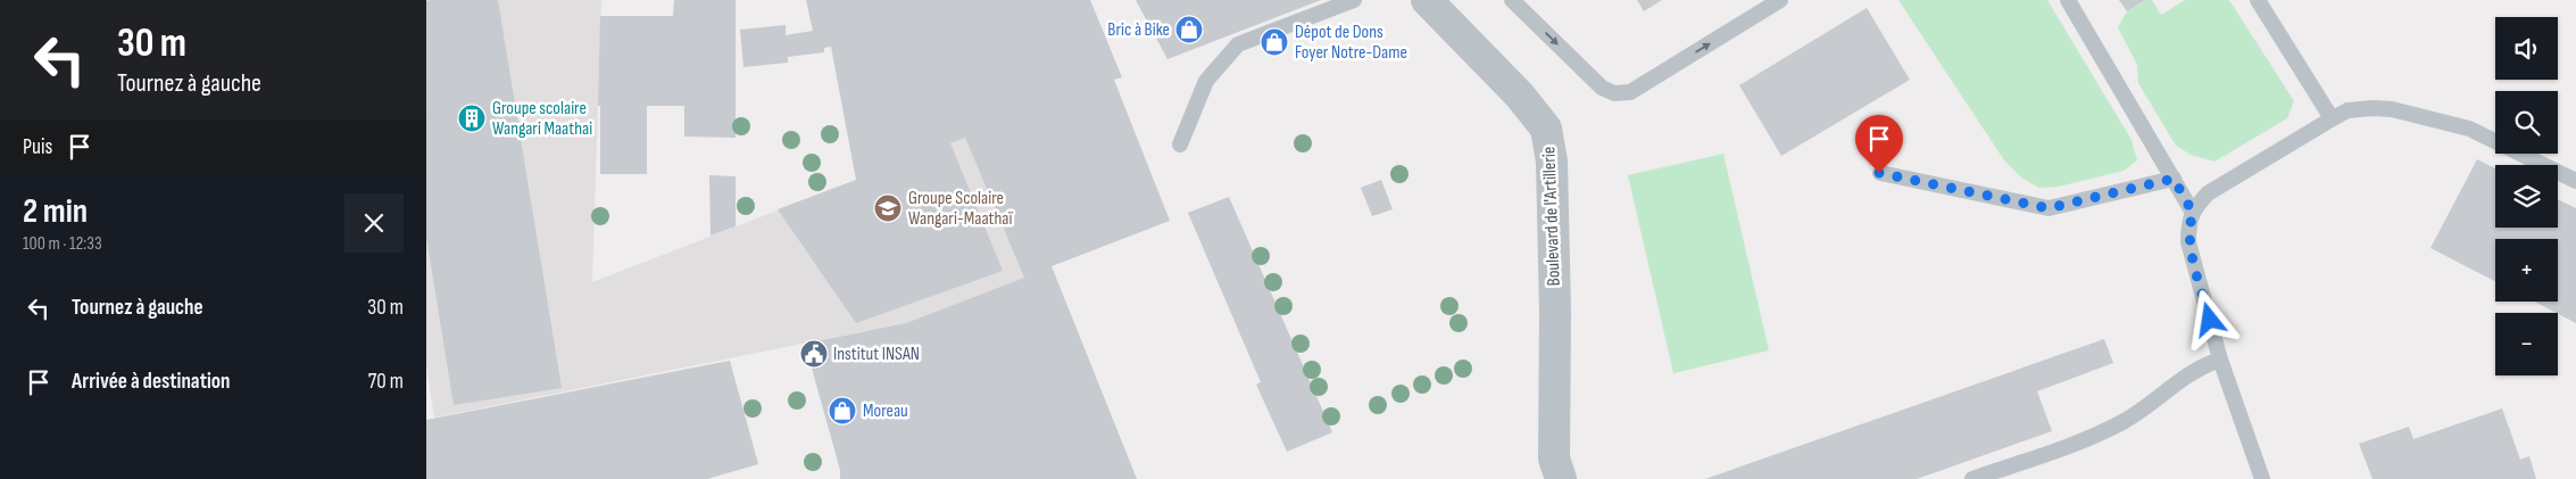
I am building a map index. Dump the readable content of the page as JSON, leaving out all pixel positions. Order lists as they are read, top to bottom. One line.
{"streets":{"street":["Boulevard de l'Artillerie"]},"places":{"shop":["Bric à Bike","Dépot de Dons Foyer Notre-Dame","Moreau"],"building":["Groupe scolaire Wangari Maathai"],"school or university":["Groupe Scolaire Wangari-Maathaï"],"public building":["Institut INSAN"]},"page":{"turn":["30 m","Tournez à gauche"],"map_buttons":["+","−"],"then":"Puis","heading":["2 min","100 m · 12:33"],"list":[{"name":"Tournez à gauche","value":"30 m"},{"name":"Arrivée à destination","value":"70 m"}]}}
